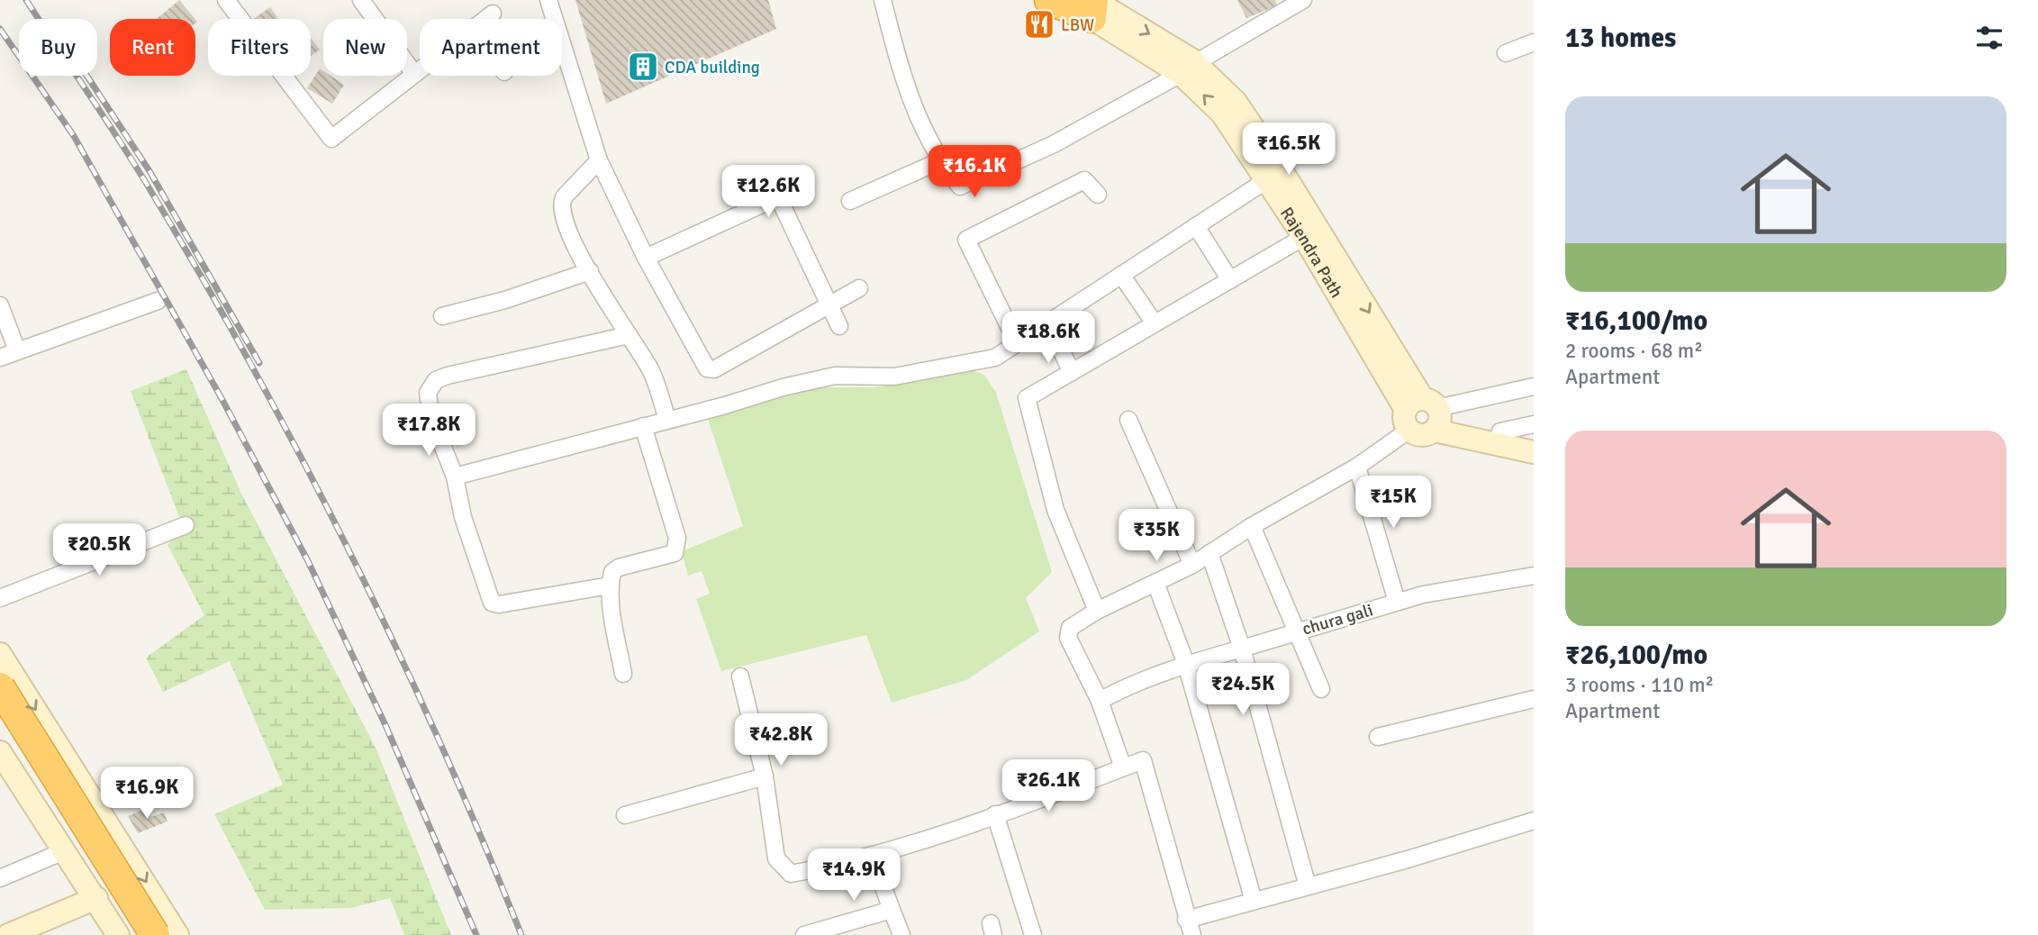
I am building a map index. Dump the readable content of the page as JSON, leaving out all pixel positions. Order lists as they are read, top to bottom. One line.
{"streets":{"highway":["Rajendra Path"],"street":["chura gali"]},"places":{"restaurant":["LBW"],"building":["CDA building"]},"page":{"heading":"13 homes","chip":["Buy","Rent","Filters","New","Apartment"],"list":[{"name":"₹16,100/mo","note":"2 rooms · 68 m² · Apartment"},{"name":"₹26,100/mo","note":"3 rooms · 110 m² · Apartment"}],"price":["₹16.5K","₹16.1K","₹12.6K","₹18.6K","₹17.8K","₹15K","₹35K","₹20.5K","₹24.5K","₹42.8K","₹26.1K","₹16.9K","₹14.9K"]}}
